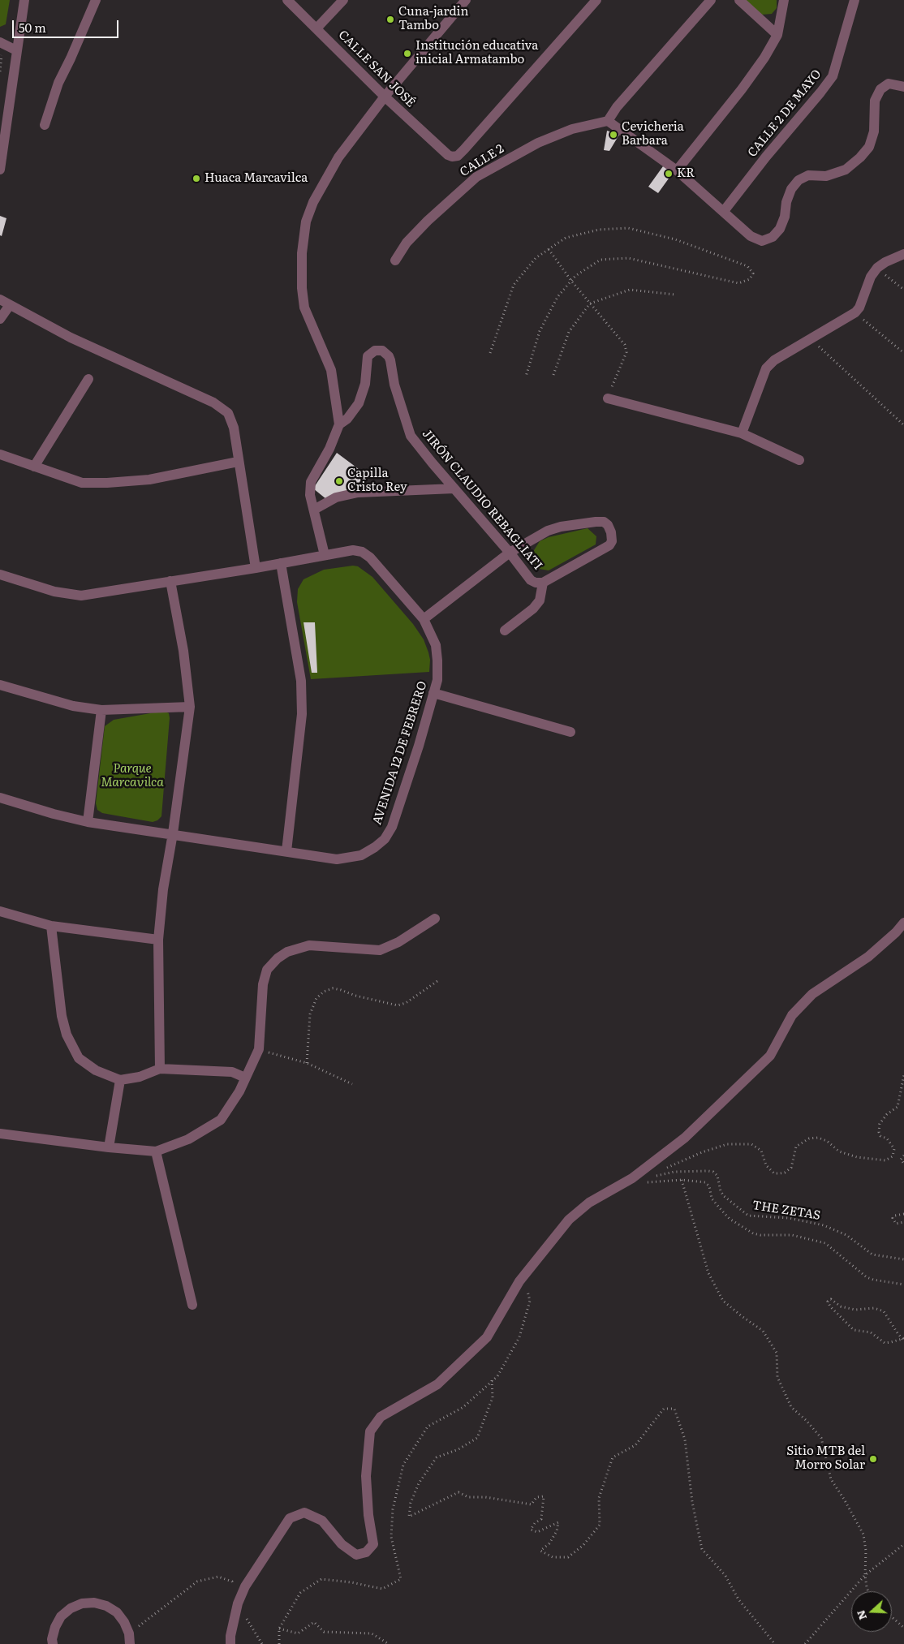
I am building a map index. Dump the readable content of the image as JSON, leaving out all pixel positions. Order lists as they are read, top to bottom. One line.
{"streets":{"street":["CALLE SAN JOSÉ","CALLE 2 DE MAYO","CALLE 2","JIRÓN CLAUDIO REBAGLIATI","AVENIDA 12 DE FEBRERO"],"path":["THE ZETAS"]},"parks":["Parque Marcavilca"],"places":["Cuna-jardin Tambo","Institución educativa inicial Armatambo","Cevicheria Barbara","KR","Huaca Marcavilca","Capilla Cristo Rey","Sitio MTB del Morro Solar"],"scale_bar":"50 m","north":"left"}
